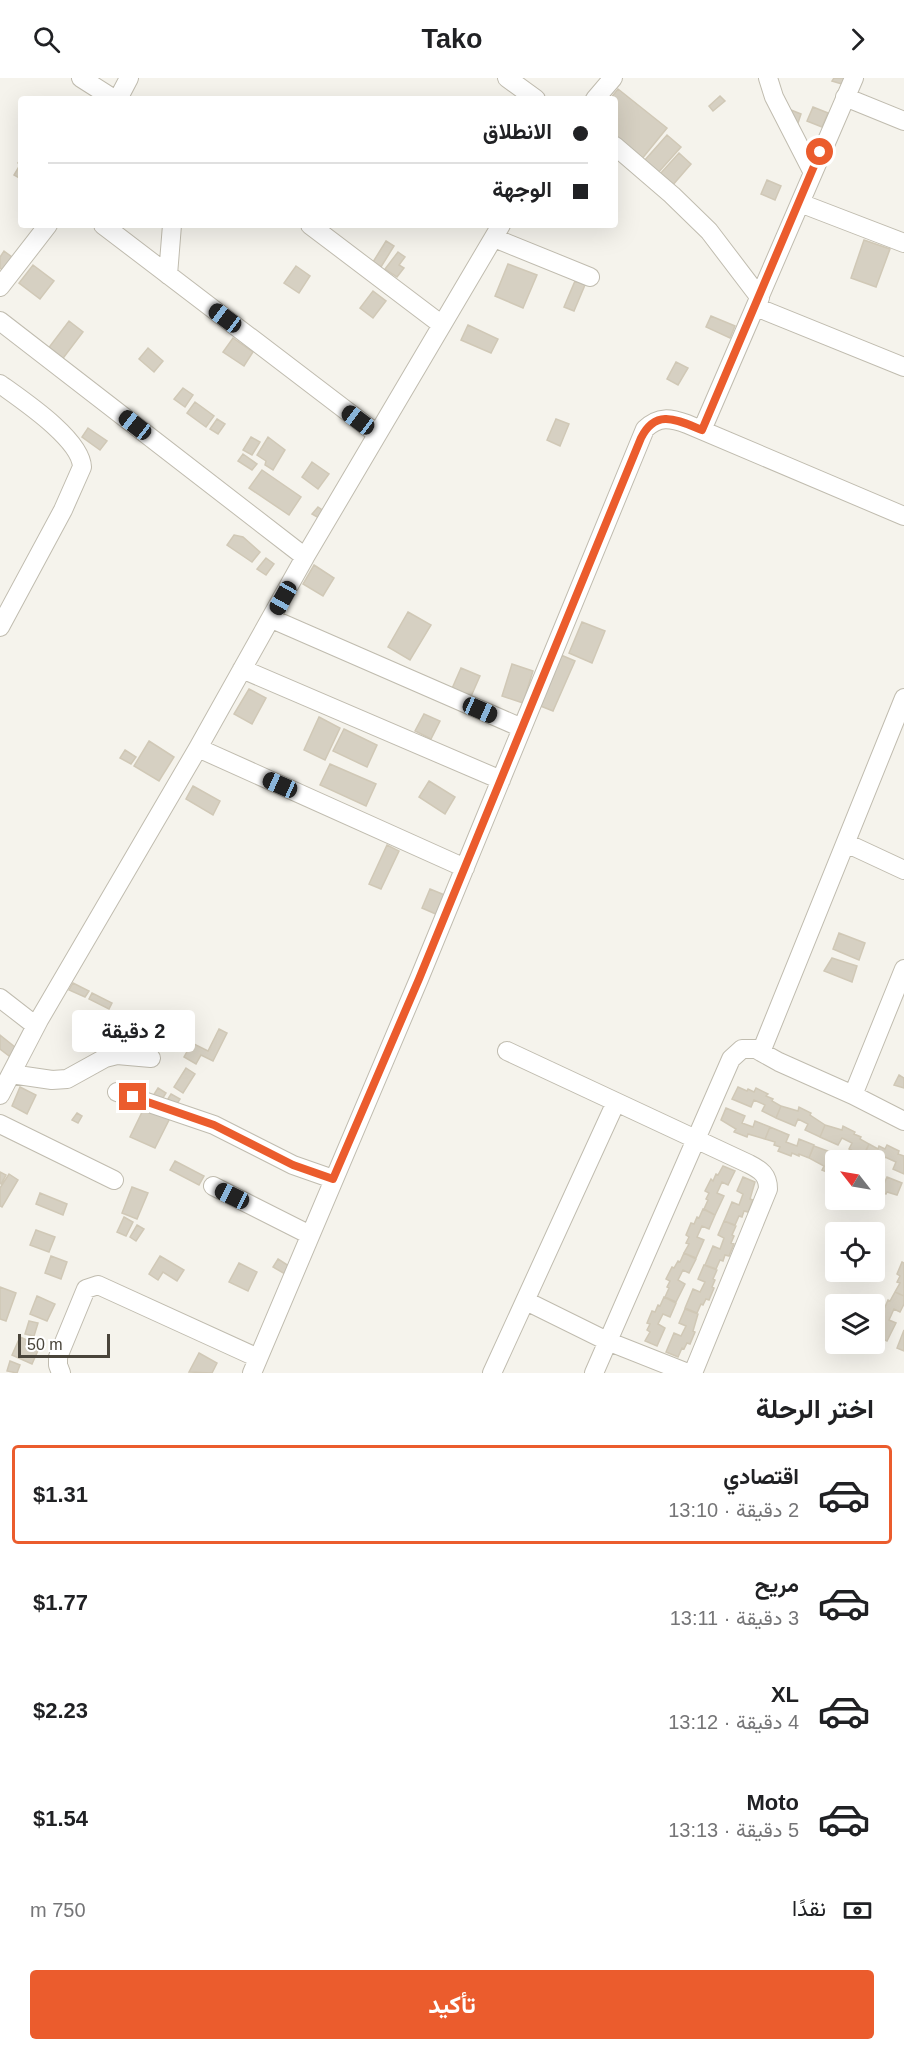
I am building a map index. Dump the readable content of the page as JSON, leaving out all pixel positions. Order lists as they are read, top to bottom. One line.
{"scale_bar":"50 m","north":"top left","page":{"header":"Tako","banner":["الانطلاق","الوجهة"],"bubble":"2 دقيقة","scale":"50 m","heading":"اختر الرحلة","list":[{"name":"اقتصادي","note":"2 دقيقة · 13:10","value":"$1.31"},{"name":"مريح","note":"3 دقيقة · 13:11","value":"$1.77"},{"name":"XL","note":"4 دقيقة · 13:12","value":"$2.23"},{"name":"Moto","note":"5 دقيقة · 13:13","value":"$1.54"}],"pay":["نقدًا","750 m"],"buttons":"تأكيد"}}
